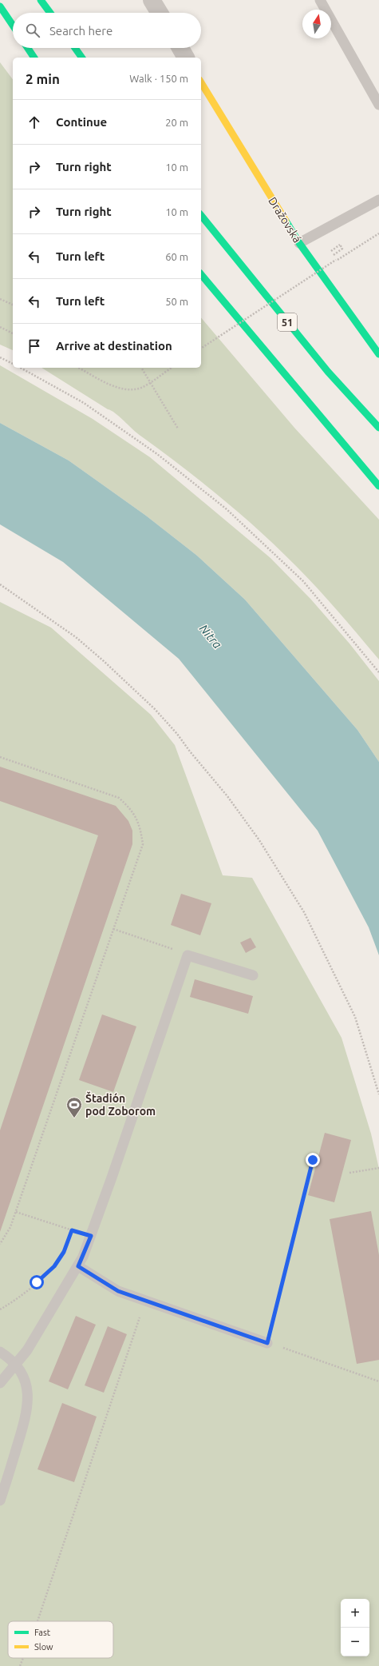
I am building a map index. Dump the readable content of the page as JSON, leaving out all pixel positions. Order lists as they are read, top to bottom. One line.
{"streets":{"main road":["Dražovská","51"]},"water":["Nitra"],"places":{"sports":["Štadión pod Zoborom"]},"legend":["Fast","Slow"],"north":"top","page":{"search":"Search here","heading":["2 min","Walk · 150 m"],"list":[["Continue","20 m"],["Turn right","10 m"],["Turn right","10 m"],["Turn left","60 m"],["Turn left","50 m"],"Arrive at destination"],"map_buttons":["+","−"]}}
